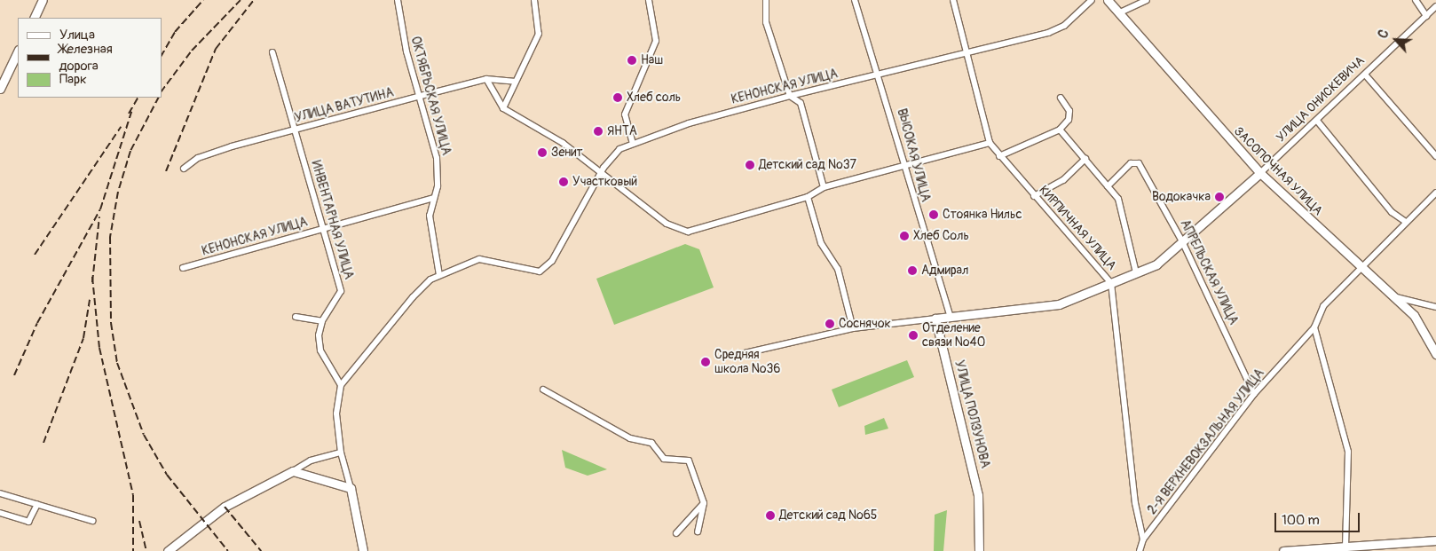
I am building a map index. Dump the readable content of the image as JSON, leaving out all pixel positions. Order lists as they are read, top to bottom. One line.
{"streets":{"street":["КЕНОНСКАЯ УЛИЦА","ОКТЯБРЬСКАЯ УЛИЦА","УЛИЦА ОНИСКЕВИЧА","УЛИЦА ВАТУТИНА","ВЫСОКАЯ УЛИЦА","ЗАСОПОЧНАЯ УЛИЦА","ИНВЕНТАРНАЯ УЛИЦА","КИРПИЧНАЯ УЛИЦА","АПРЕЛЬСКАЯ УЛИЦА","УЛИЦА ПОЛЗУНОВА","2-Я ВЕРХНЕВОКЗАЛЬНАЯ УЛИЦА"]},"crossings":[["КЕНОНСКАЯ УЛИЦА","ОКТЯБРЬСКАЯ УЛИЦА"],["КЕНОНСКАЯ УЛИЦА","ВЫСОКАЯ УЛИЦА"],["КЕНОНСКАЯ УЛИЦА","ИНВЕНТАРНАЯ УЛИЦА"],["КЕНОНСКАЯ УЛИЦА","КИРПИЧНАЯ УЛИЦА"],["ОКТЯБРЬСКАЯ УЛИЦА","УЛИЦА ВАТУТИНА"],["УЛИЦА ОНИСКЕВИЧА","ВЫСОКАЯ УЛИЦА"],["УЛИЦА ОНИСКЕВИЧА","ЗАСОПОЧНАЯ УЛИЦА"],["УЛИЦА ОНИСКЕВИЧА","КИРПИЧНАЯ УЛИЦА"],["УЛИЦА ОНИСКЕВИЧА","АПРЕЛЬСКАЯ УЛИЦА"],["УЛИЦА ОНИСКЕВИЧА","УЛИЦА ПОЛЗУНОВА"],["УЛИЦА ВАТУТИНА","ИНВЕНТАРНАЯ УЛИЦА"],["ЗАСОПОЧНАЯ УЛИЦА","2-Я ВЕРХНЕВОКЗАЛЬНАЯ УЛИЦА"],["КИРПИЧНАЯ УЛИЦА","2-Я ВЕРХНЕВОКЗАЛЬНАЯ УЛИЦА"],["АПРЕЛЬСКАЯ УЛИЦА","2-Я ВЕРХНЕВОКЗАЛЬНАЯ УЛИЦА"]],"places":["Наш","Хлеб соль","ЯНТА","Зенит","Детский сад №37","Участковый","Водокачка","Стоянка Нильс","Хлеб Соль","Адмирал","Соснячок","Отделение связи №40","Средняя школа №36","Детский сад №65"],"legend":["Улица","Железная дорога","Парк"],"scale_bar":"100 m","north":"top left"}
